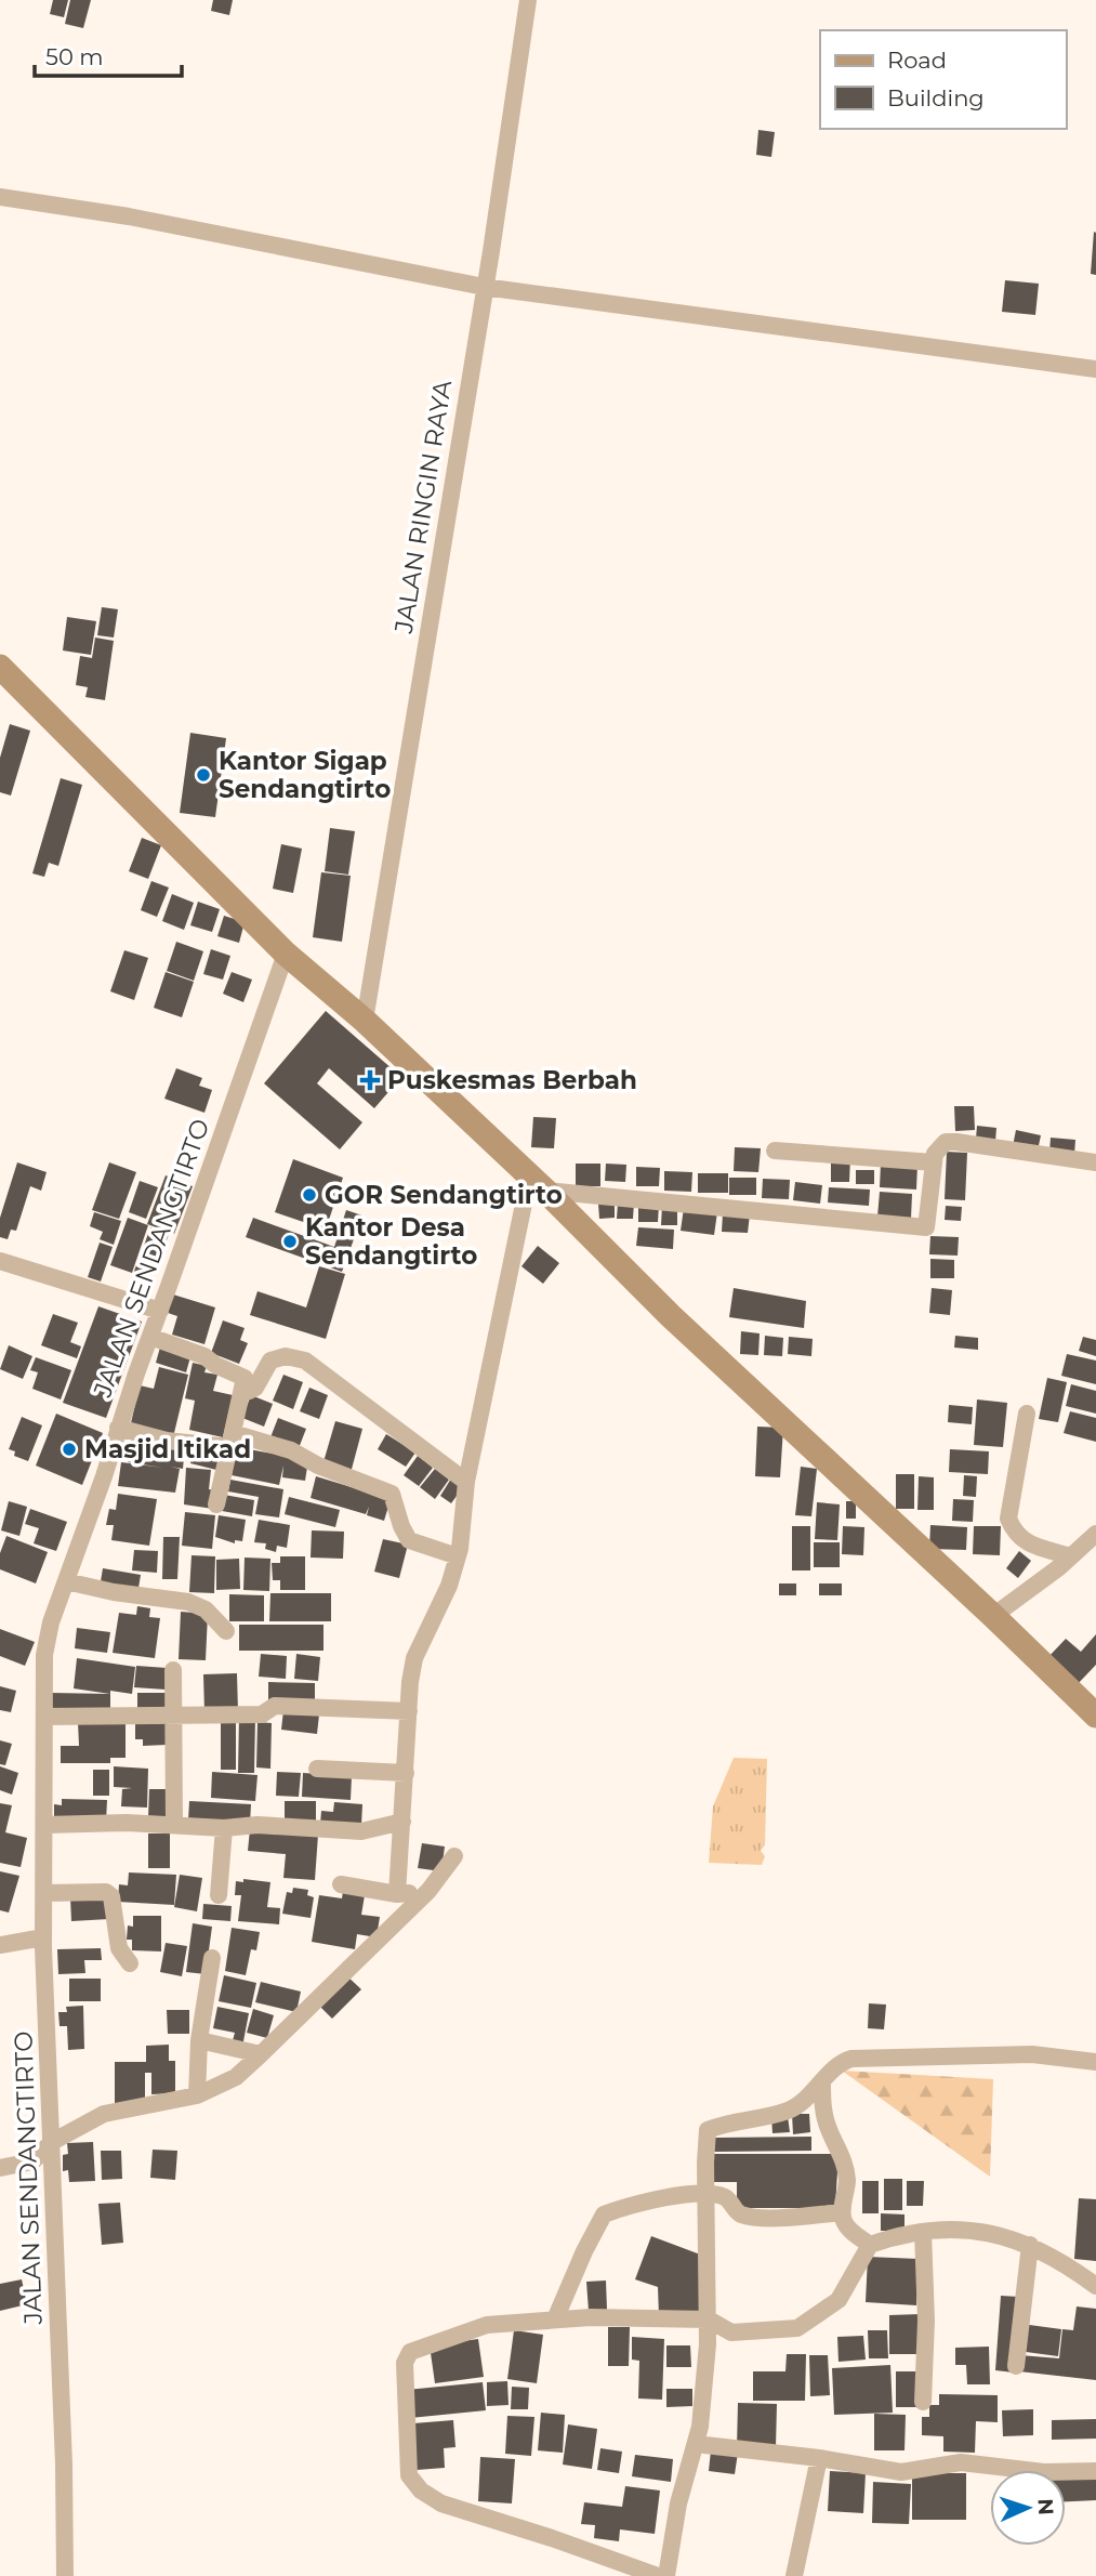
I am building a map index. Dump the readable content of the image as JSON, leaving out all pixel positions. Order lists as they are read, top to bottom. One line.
{"streets":{"street":["JALAN RINGIN RAYA","JALAN SENDANGTIRTO"]},"places":{"other":["Kantor Sigap Sendangtirto","GOR Sendangtirto","Kantor Desa Sendangtirto","Masjid Itikad"],"health":["Puskesmas Berbah"]},"legend":["Road","Building"],"scale_bar":"50 m","north":"right"}
